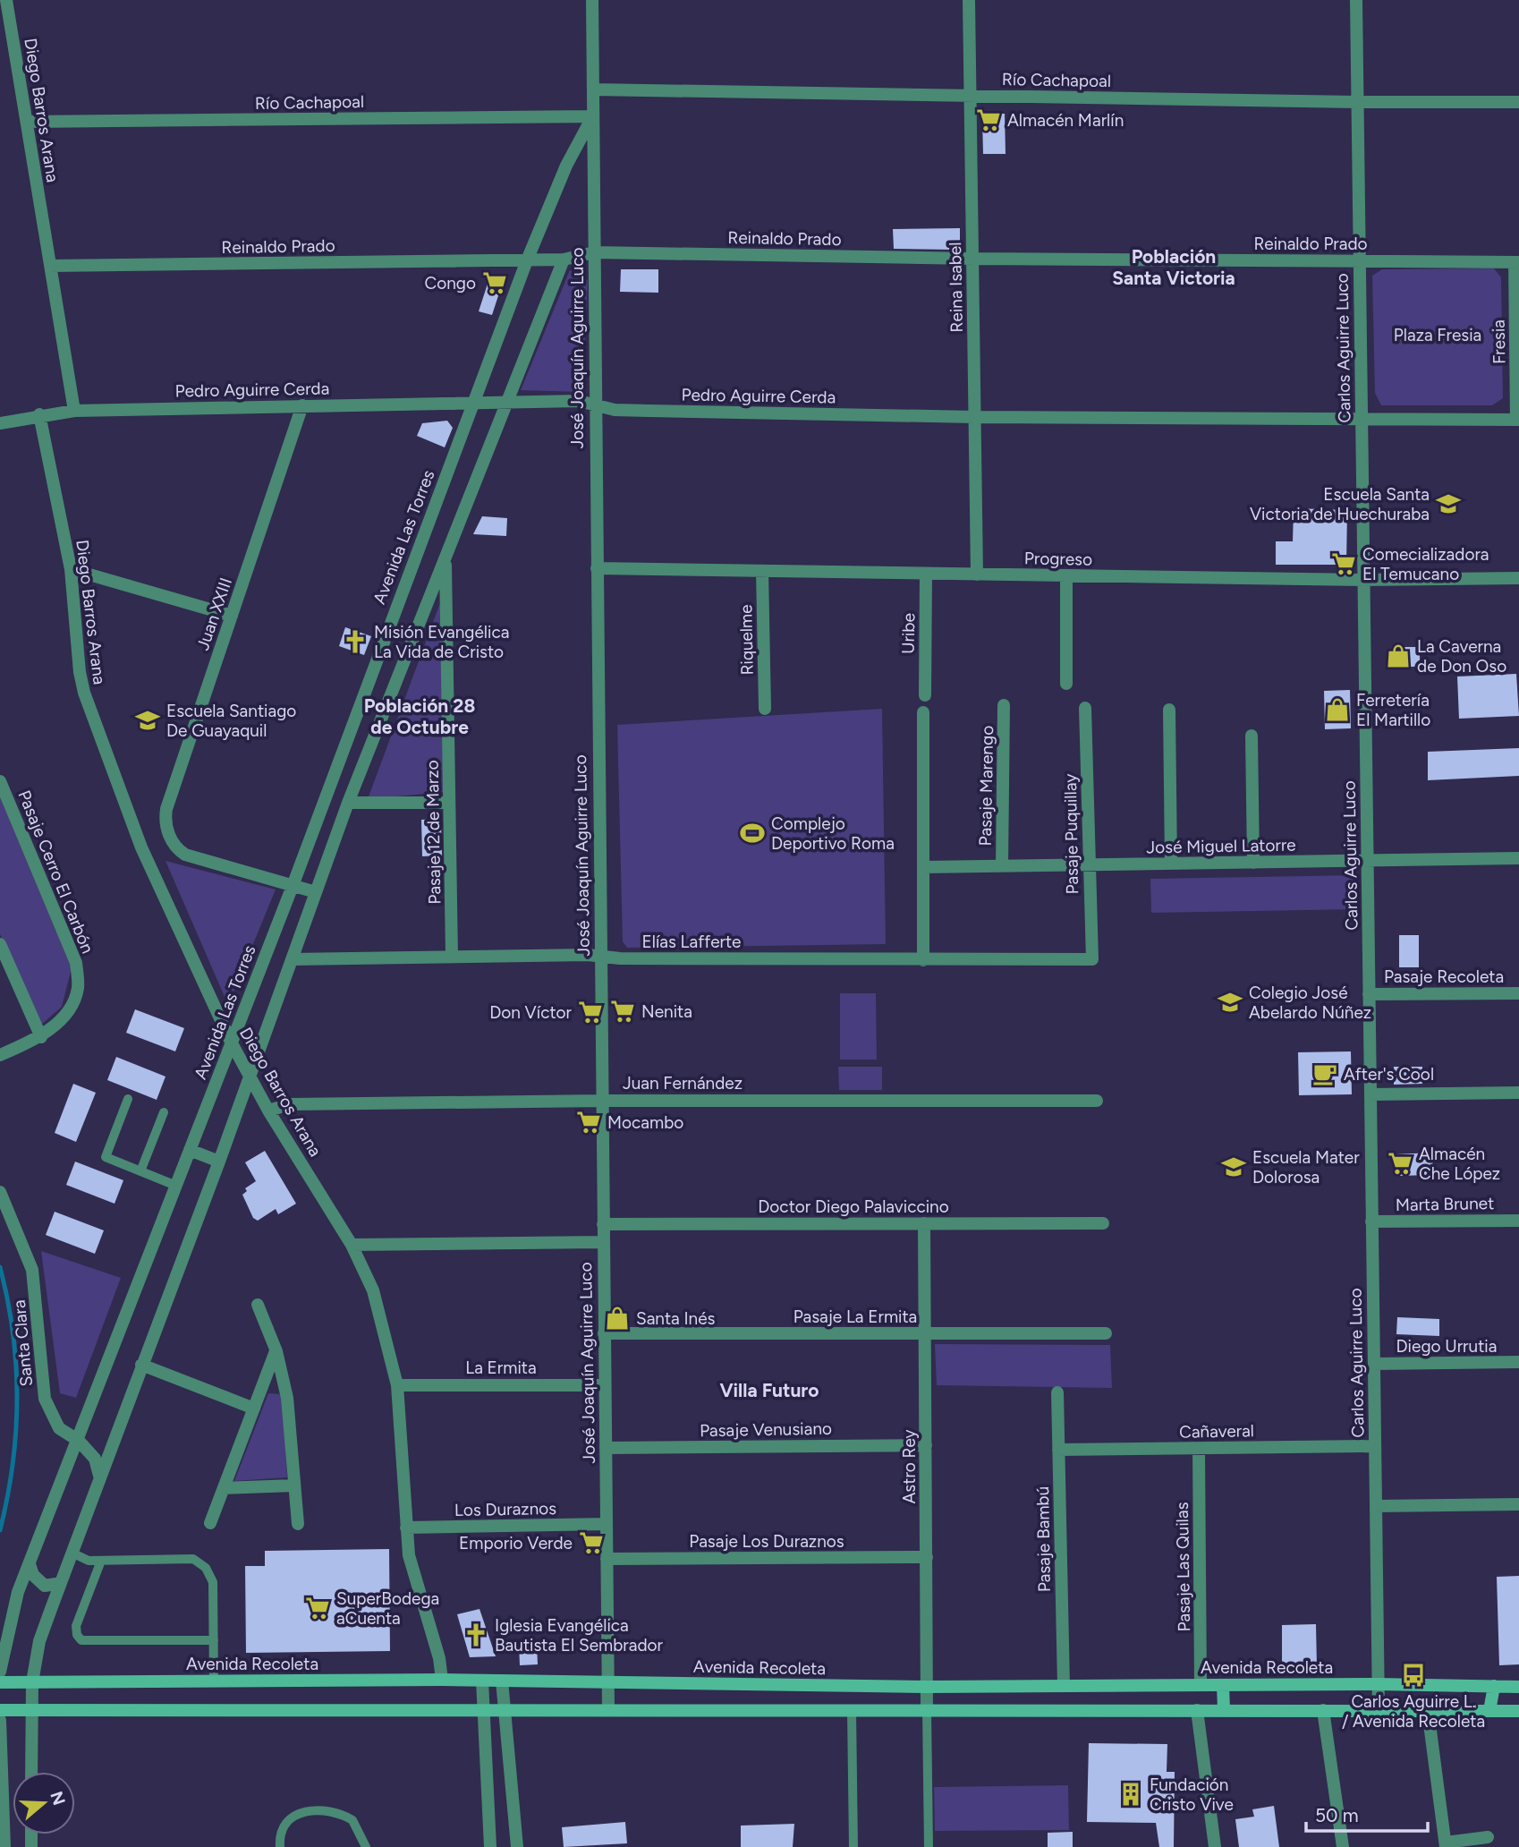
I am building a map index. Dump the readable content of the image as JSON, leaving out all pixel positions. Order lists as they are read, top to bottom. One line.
{"streets":{"main road":["Avenida Recoleta"],"street":["Río Cachapoal","Diego Barros Arana","Reinaldo Prado","Reina Isabel","Fresia","José Joaquín Aguirre Luco","Carlos Aguirre Luco","Pedro Aguirre Cerda","Avenida Las Torres","Progreso","Juan XXIII","Uribe","Riquelme","Pasaje Marengo","Pasaje 12 de Marzo","Pasaje Puquillay","José Miguel Latorre","Pasaje Cerro El Carbón","Elías Lafferte","Pasaje Recoleta","Juan Fernández","Marta Brunet","Doctor Diego Palaviccino","Pasaje La Ermita","Santa Clara","Diego Urrutia","La Ermita","Pasaje Venusiano","Cañaveral","Astro Rey","Los Duraznos","Pasaje Bambú","Pasaje Los Duraznos","Pasaje Las Quilas"]},"crossings":[["Río Cachapoal","Diego Barros Arana"],["Río Cachapoal","Reina Isabel"],["Río Cachapoal","José Joaquín Aguirre Luco"],["Río Cachapoal","Carlos Aguirre Luco"],["Río Cachapoal","Avenida Las Torres"],["Diego Barros Arana","Reinaldo Prado"],["Diego Barros Arana","Pedro Aguirre Cerda"],["Diego Barros Arana","Avenida Las Torres"],["Diego Barros Arana","Juan Fernández"],["Diego Barros Arana","La Ermita"],["Diego Barros Arana","Los Duraznos"],["Diego Barros Arana","Avenida Recoleta"],["Reinaldo Prado","Reina Isabel"],["Reinaldo Prado","Fresia"],["Reinaldo Prado","José Joaquín Aguirre Luco"],["Reinaldo Prado","Carlos Aguirre Luco"],["Reinaldo Prado","Avenida Las Torres"],["Reina Isabel","Pedro Aguirre Cerda"],["Reina Isabel","Progreso"],["Fresia","Pedro Aguirre Cerda"],["José Joaquín Aguirre Luco","Pedro Aguirre Cerda"],["José Joaquín Aguirre Luco","Avenida Las Torres"],["José Joaquín Aguirre Luco","Progreso"],["José Joaquín Aguirre Luco","Elías Lafferte"],["José Joaquín Aguirre Luco","Juan Fernández"],["José Joaquín Aguirre Luco","Doctor Diego Palaviccino"],["José Joaquín Aguirre Luco","Pasaje La Ermita"],["José Joaquín Aguirre Luco","La Ermita"],["José Joaquín Aguirre Luco","Pasaje Venusiano"],["José Joaquín Aguirre Luco","Los Duraznos"],["José Joaquín Aguirre Luco","Pasaje Los Duraznos"],["José Joaquín Aguirre Luco","Avenida Recoleta"],["Carlos Aguirre Luco","Pedro Aguirre Cerda"],["Carlos Aguirre Luco","Progreso"],["Carlos Aguirre Luco","José Miguel Latorre"],["Carlos Aguirre Luco","Pasaje Recoleta"],["Carlos Aguirre Luco","Marta Brunet"],["Carlos Aguirre Luco","Diego Urrutia"],["Carlos Aguirre Luco","Cañaveral"],["Carlos Aguirre Luco","Avenida Recoleta"],["Pedro Aguirre Cerda","Avenida Las Torres"],["Pedro Aguirre Cerda","Juan XXIII"],["Avenida Las Torres","Juan XXIII"],["Avenida Las Torres","Santa Clara"],["Progreso","Uribe"],["Progreso","Riquelme"],["Pasaje Marengo","José Miguel Latorre"],["Pasaje 12 de Marzo","Elías Lafferte"],["Pasaje Puquillay","José Miguel Latorre"],["Pasaje Puquillay","Elías Lafferte"],["Doctor Diego Palaviccino","Astro Rey"],["Pasaje La Ermita","Astro Rey"],["Pasaje Venusiano","Astro Rey"],["Cañaveral","Pasaje Bambú"],["Cañaveral","Pasaje Las Quilas"],["Astro Rey","Pasaje Los Duraznos"],["Astro Rey","Avenida Recoleta"],["Pasaje Bambú","Avenida Recoleta"],["Pasaje Las Quilas","Avenida Recoleta"]],"districts":["Población Santa Victoria","Población 28 de Octubre","Villa Futuro"],"parks":["Plaza Fresia"],"places":{"supermarket":["Almacén Marlín","Congo","Comecializadora El Temucano","Nenita","Don Víctor","Mocambo","Almacén Che López","Emporio Verde","SuperBodega aCuenta"],"school or university":["Escuela Santa Victoria de Huechuraba","Escuela Santiago De Guayaquil","Colegio José Abelardo Núñez","Escuela Mater Dolorosa"],"church":["Misión Evangélica La Vida de Cristo","Iglesia Evangélica Bautista El Sembrador"],"shop":["La Caverna de Don Oso","Ferretería El Martillo","Santa Inés"],"sports":["Complejo Deportivo Roma"],"cafe":["After's Cool"],"bus stop":["Carlos Aguirre L. / Avenida Recoleta"],"building":["Fundación Cristo Vive"]},"scale_bar":"50 m","north":"right"}
